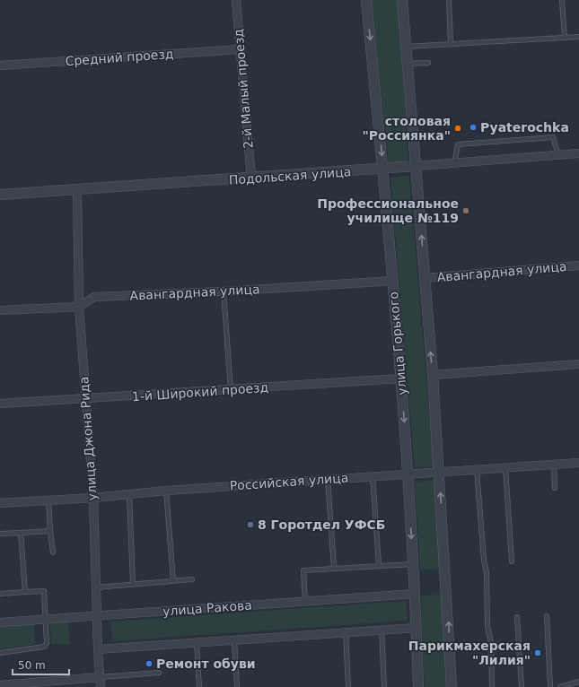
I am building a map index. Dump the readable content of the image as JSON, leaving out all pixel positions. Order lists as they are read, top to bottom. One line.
{"streets":{"street":["Средний проезд","2-й Малый проезд","Подольская улица","Авангардная улица","улица Горького","1-й Широкий проезд","улица Джона Рида","Российская улица","улица Ракова"]},"crossings":[["Средний проезд","2-й Малый проезд"],["2-й Малый проезд","Подольская улица"],["Подольская улица","улица Горького"],["Подольская улица","улица Джона Рида"],["Авангардная улица","улица Горького"],["Авангардная улица","улица Джона Рида"],["улица Горького","1-й Широкий проезд"],["улица Горького","Российская улица"],["улица Горького","улица Ракова"],["1-й Широкий проезд","улица Джона Рида"],["улица Джона Рида","Российская улица"],["улица Джона Рида","улица Ракова"]],"places":["Pyaterochka","столовая \"Россиянка\"","Профессиональное училище №119","8 Горотдел УФСБ","Парикмахерская \"Лилия\"","Ремонт обуви"],"scale_bar":"50 m"}
